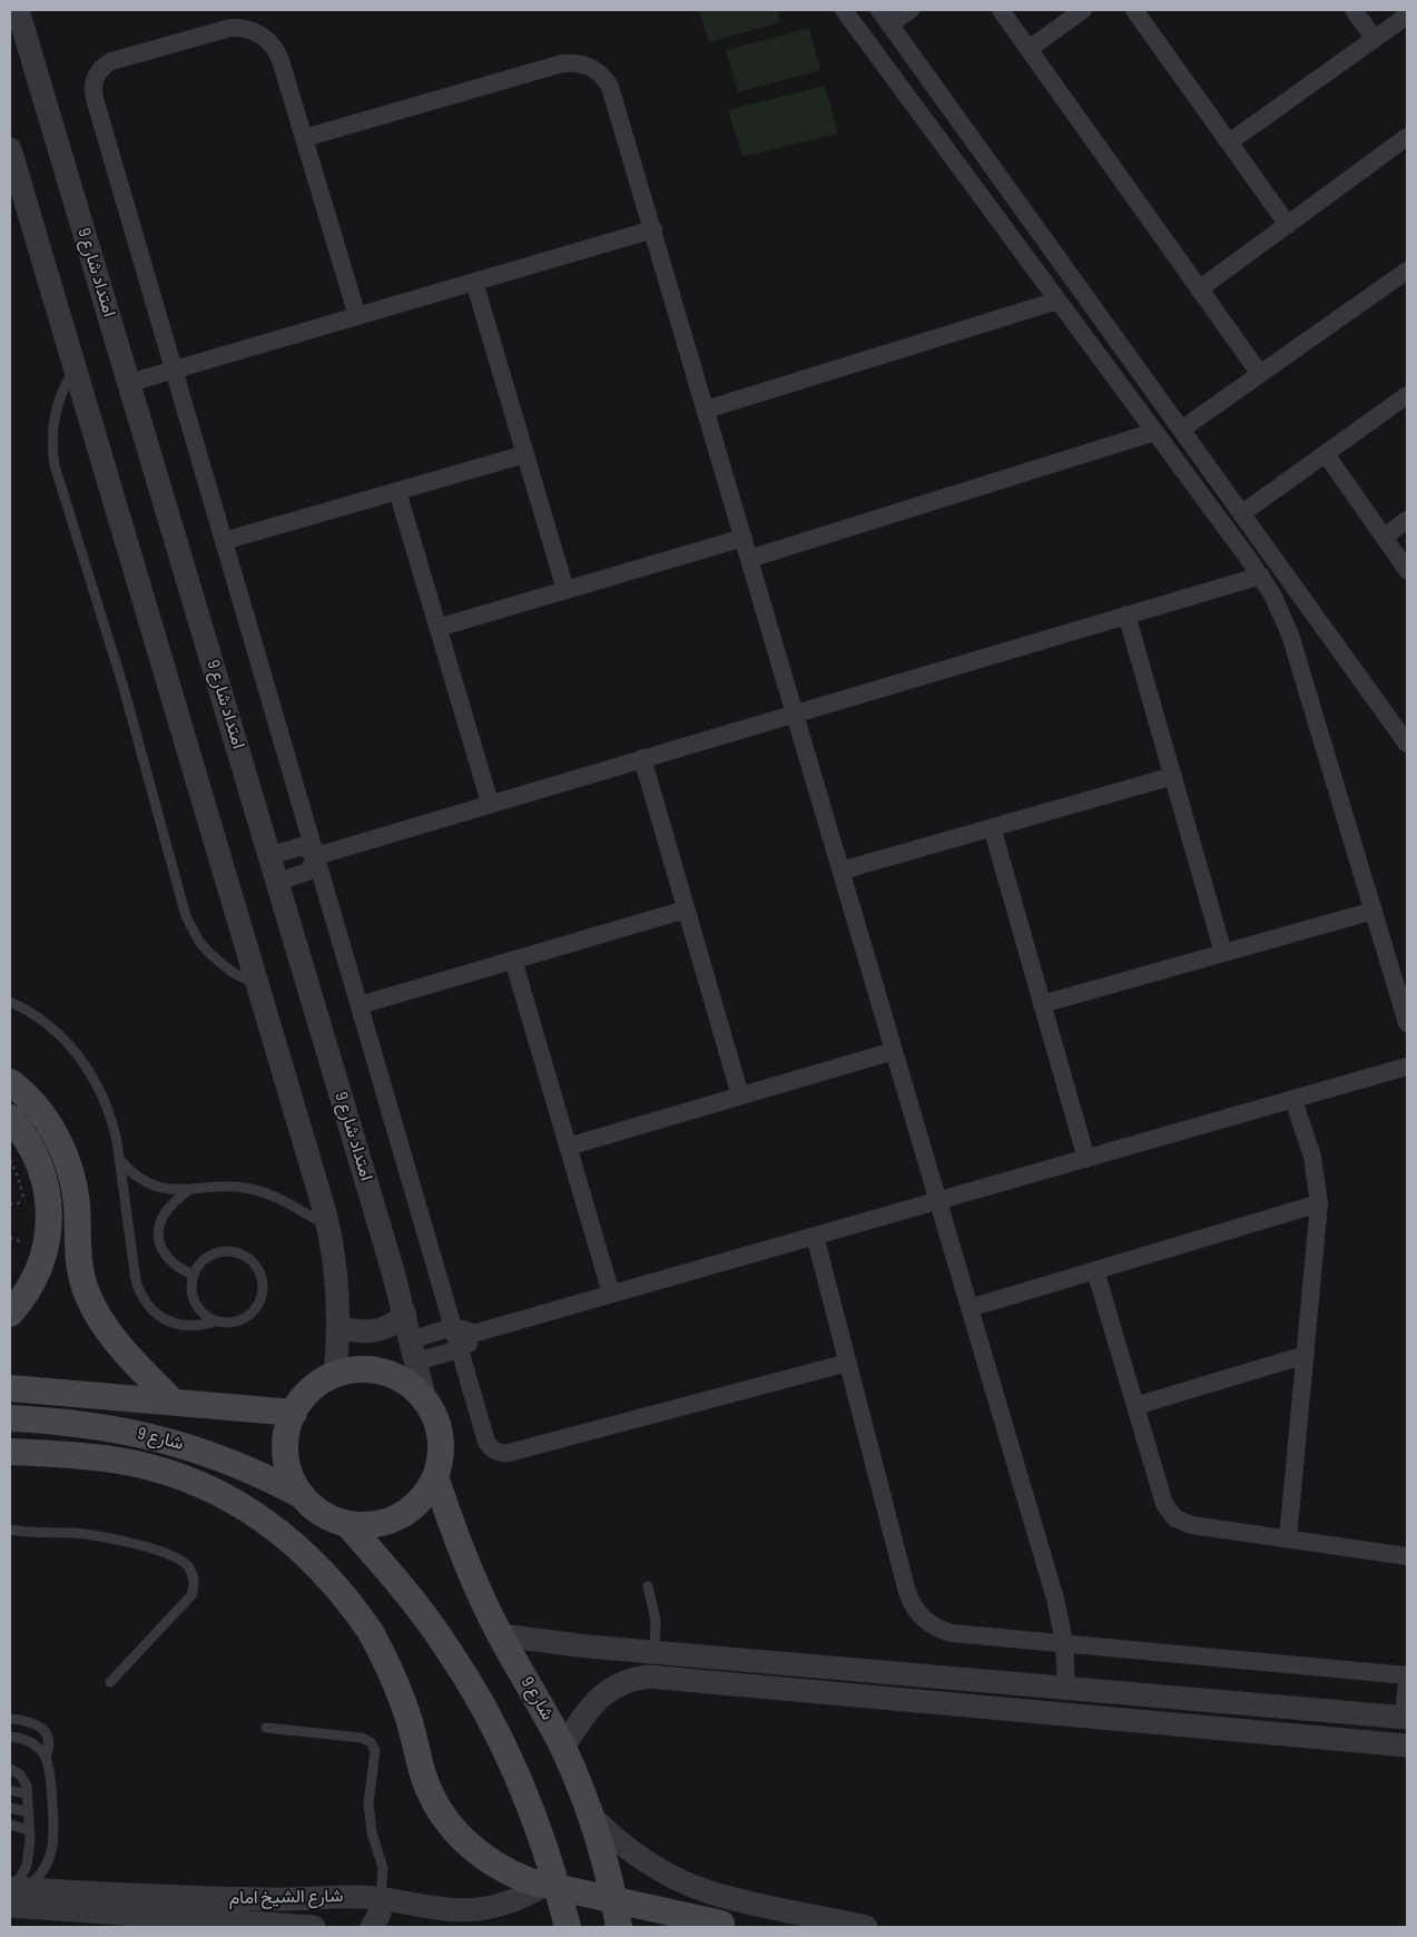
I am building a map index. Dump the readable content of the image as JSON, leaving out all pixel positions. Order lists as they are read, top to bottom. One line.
{"streets":{"main road":["شارع 9"],"street":["امتداد شارع 9","شارع الشيخ امام"]},"crossings":[["امتداد شارع 9","شارع 9"]]}
